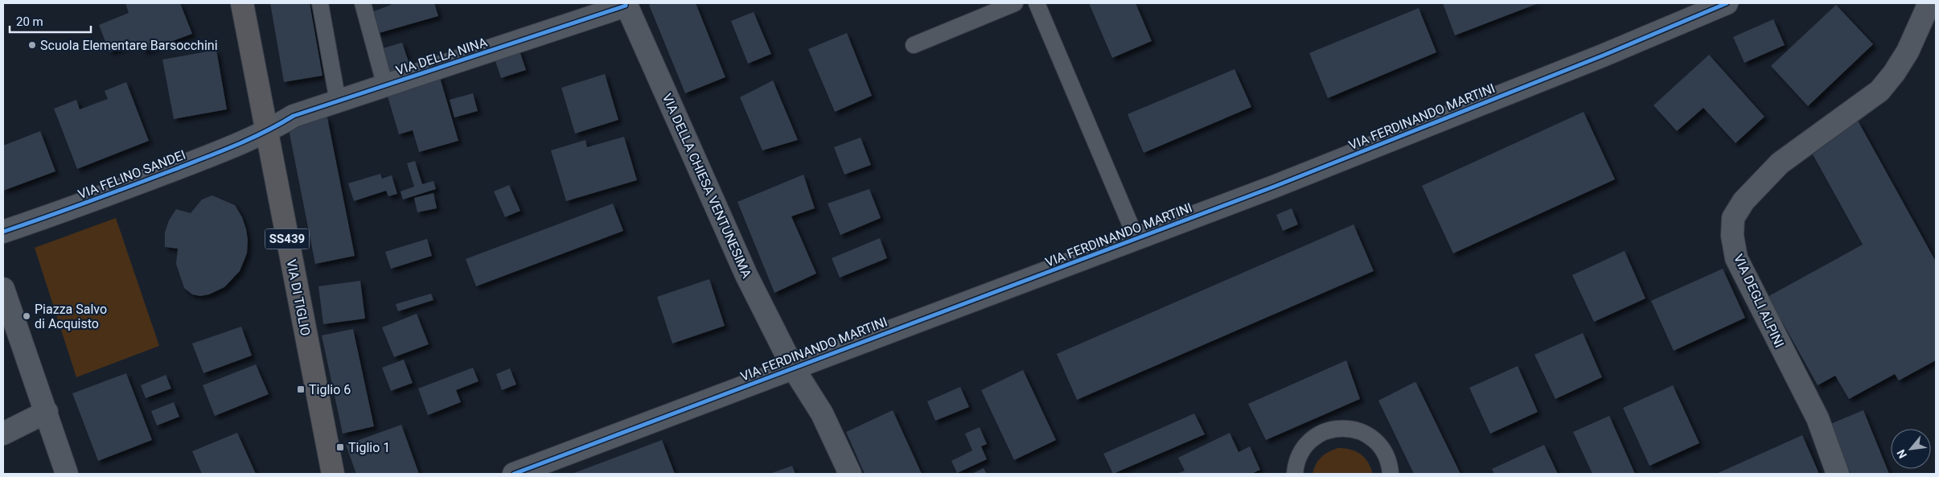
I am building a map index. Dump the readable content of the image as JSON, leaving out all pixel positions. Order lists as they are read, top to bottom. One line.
{"streets":{"main road":["SS439","VIA DI TIGLIO"],"street":["VIA DELLA NINA","VIA FERDINANDO MARTINI","VIA FELINO SANDEI","VIA DELLA CHIESA VENTUNESIMA","VIA DEGLI ALPINI"]},"crossings":[["VIA DELLA NINA","VIA FELINO SANDEI"],["VIA DELLA NINA","VIA DELLA CHIESA VENTUNESIMA"],["VIA DELLA NINA","VIA DI TIGLIO"],["VIA FERDINANDO MARTINI","VIA DELLA CHIESA VENTUNESIMA"],["VIA FELINO SANDEI","VIA DI TIGLIO"]],"places":{"other":["Scuola Elementare Barsocchini","Piazza Salvo di Acquisto"],"transit":["Tiglio 6","Tiglio 1"]},"scale_bar":"20 m","north":"bottom left"}
